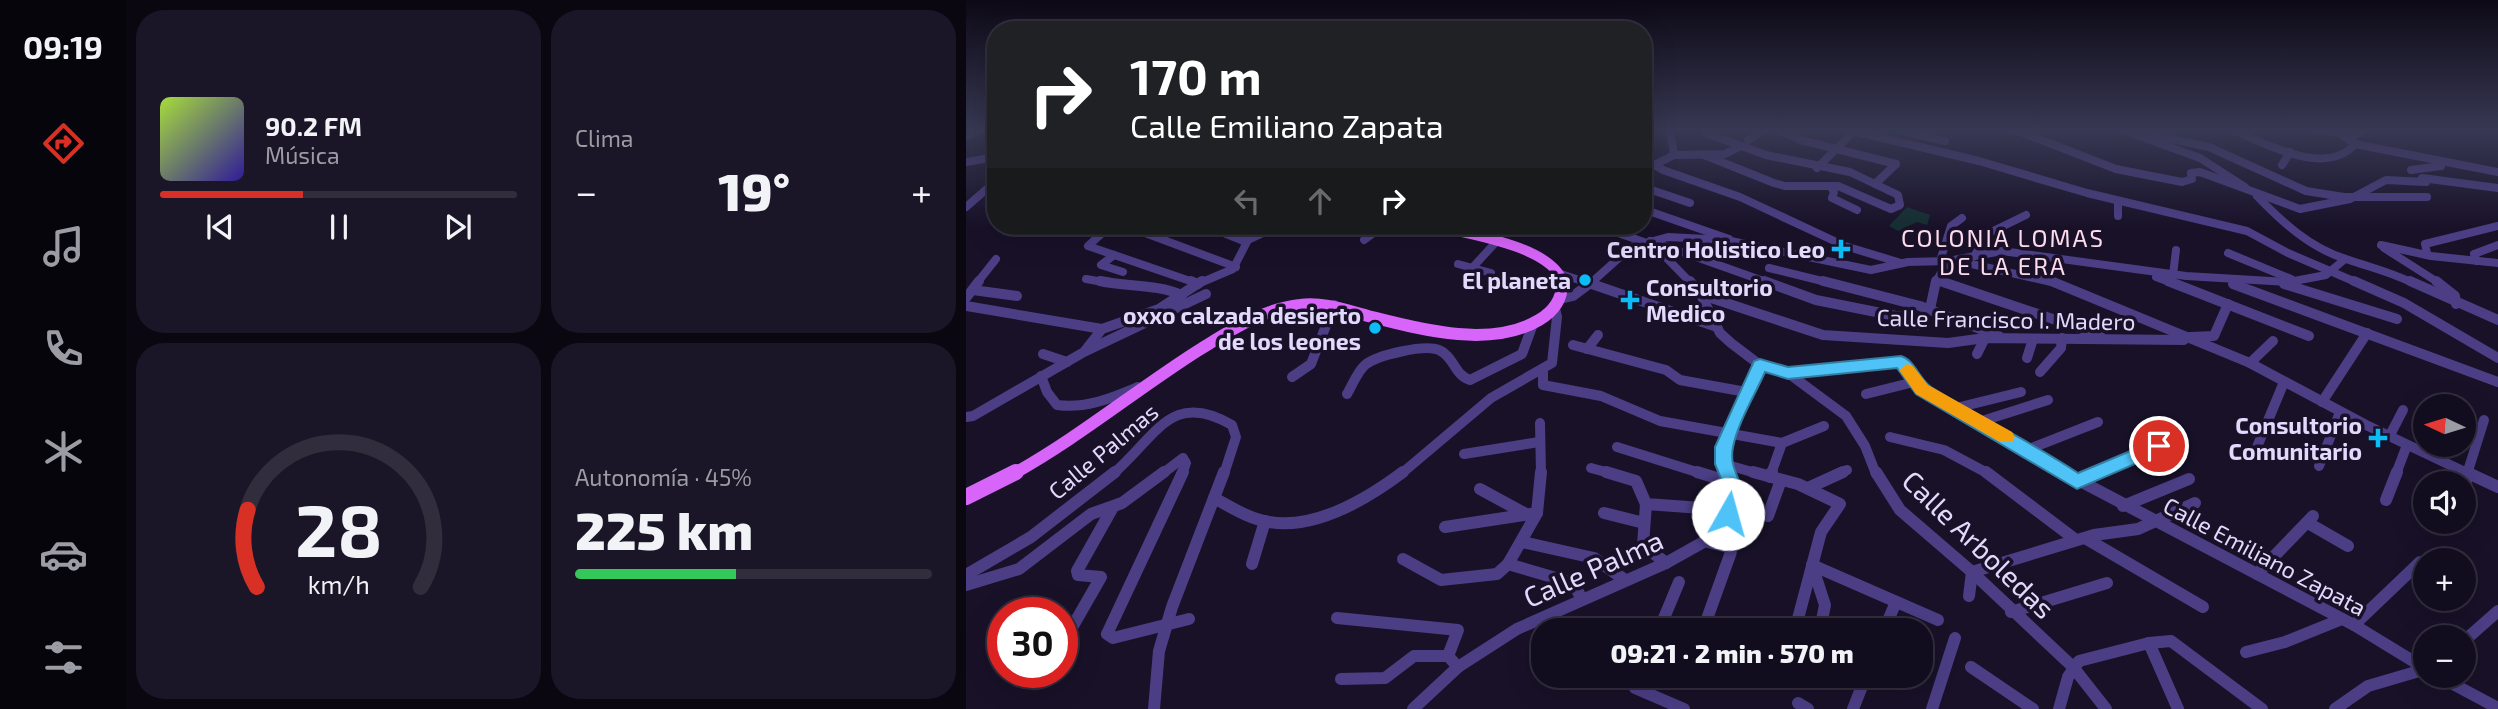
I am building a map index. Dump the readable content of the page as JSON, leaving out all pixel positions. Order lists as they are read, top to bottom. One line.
{"streets":{"street":["Calle Francisco I. Madero","Calle Palmas","Calle Arboledas","Calle Emiliano Zapata","Calle Palma"]},"crossings":[["Calle Arboledas","Calle Emiliano Zapata"]],"districts":["COLONIA LOMAS DE LA ERA"],"places":{"health":["Centro Holistico Leo","Consultorio Medico","Consultorio Comunitario"],"other":["El planeta","oxxo calzada desierto de los leones"]},"north":"left","page":{"tabs":"09:19","tile":["Clima",["Autonomía · 45%","225 km"]],"turn":["170 m","Calle Emiliano Zapata"],"song":["90.2 FM","Música"],"heat":["−","19°","+"],"map_buttons":["+","−"],"limit":"30","trip":"09:21 · 2 min · 570 m","gauge":["28","km/h"]}}
